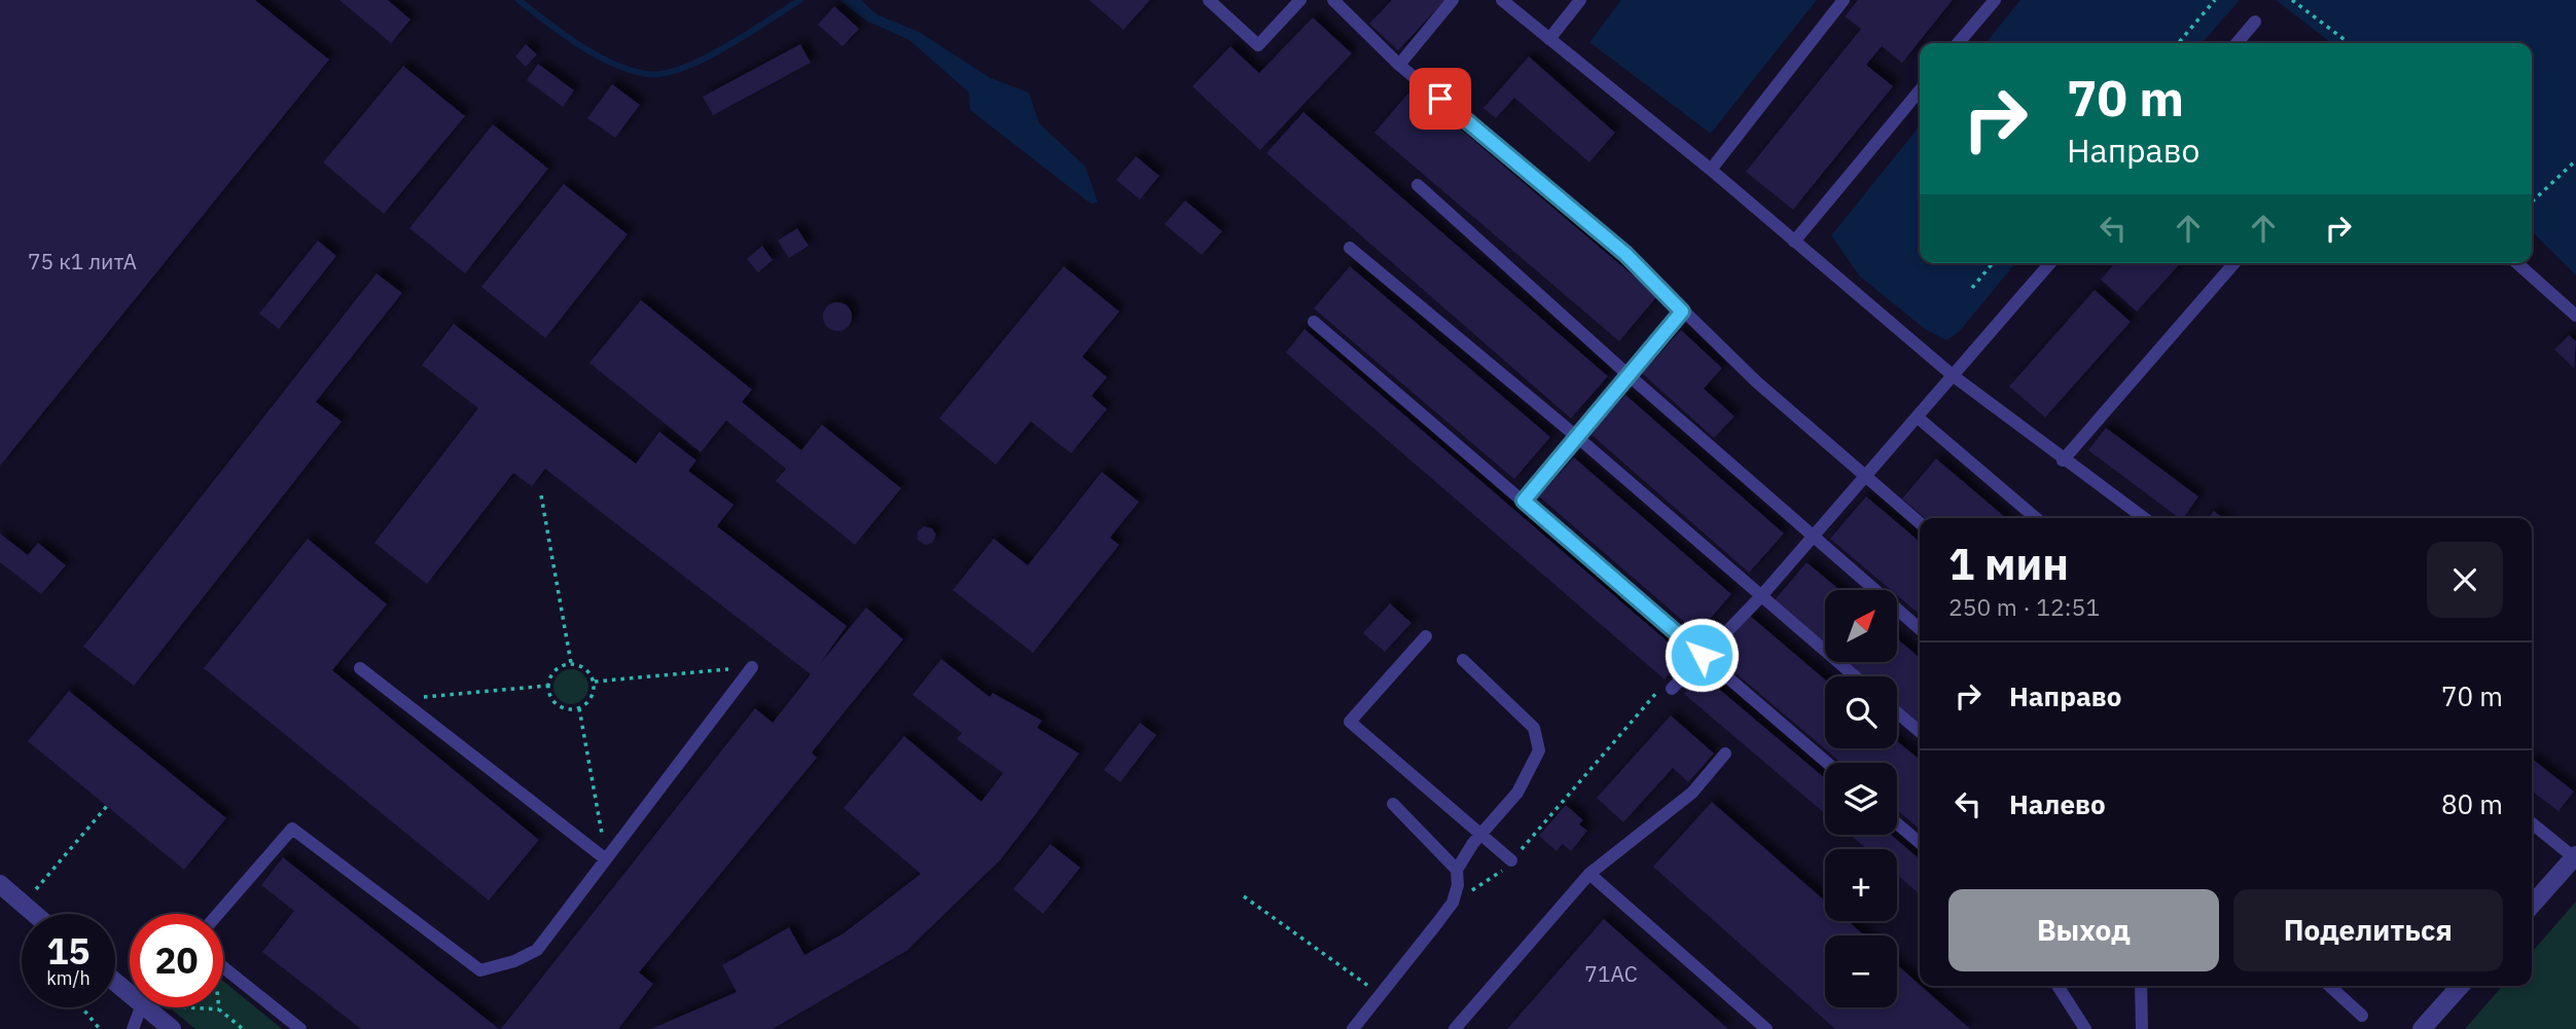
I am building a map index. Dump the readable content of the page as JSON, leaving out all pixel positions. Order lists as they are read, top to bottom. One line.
{"house_numbers":["75 к1 литА","71АС"],"north":"top right","page":{"turn":["70 m","Направо"],"heading":["1 мин","250 m · 12:51"],"map_buttons":["+","−"],"list":[{"name":"Направо","value":"70 m"},{"name":"Налево","value":"80 m"}],"buttons":["Выход","Поделиться"],"speed":"15 km/h","limit":"20"}}
